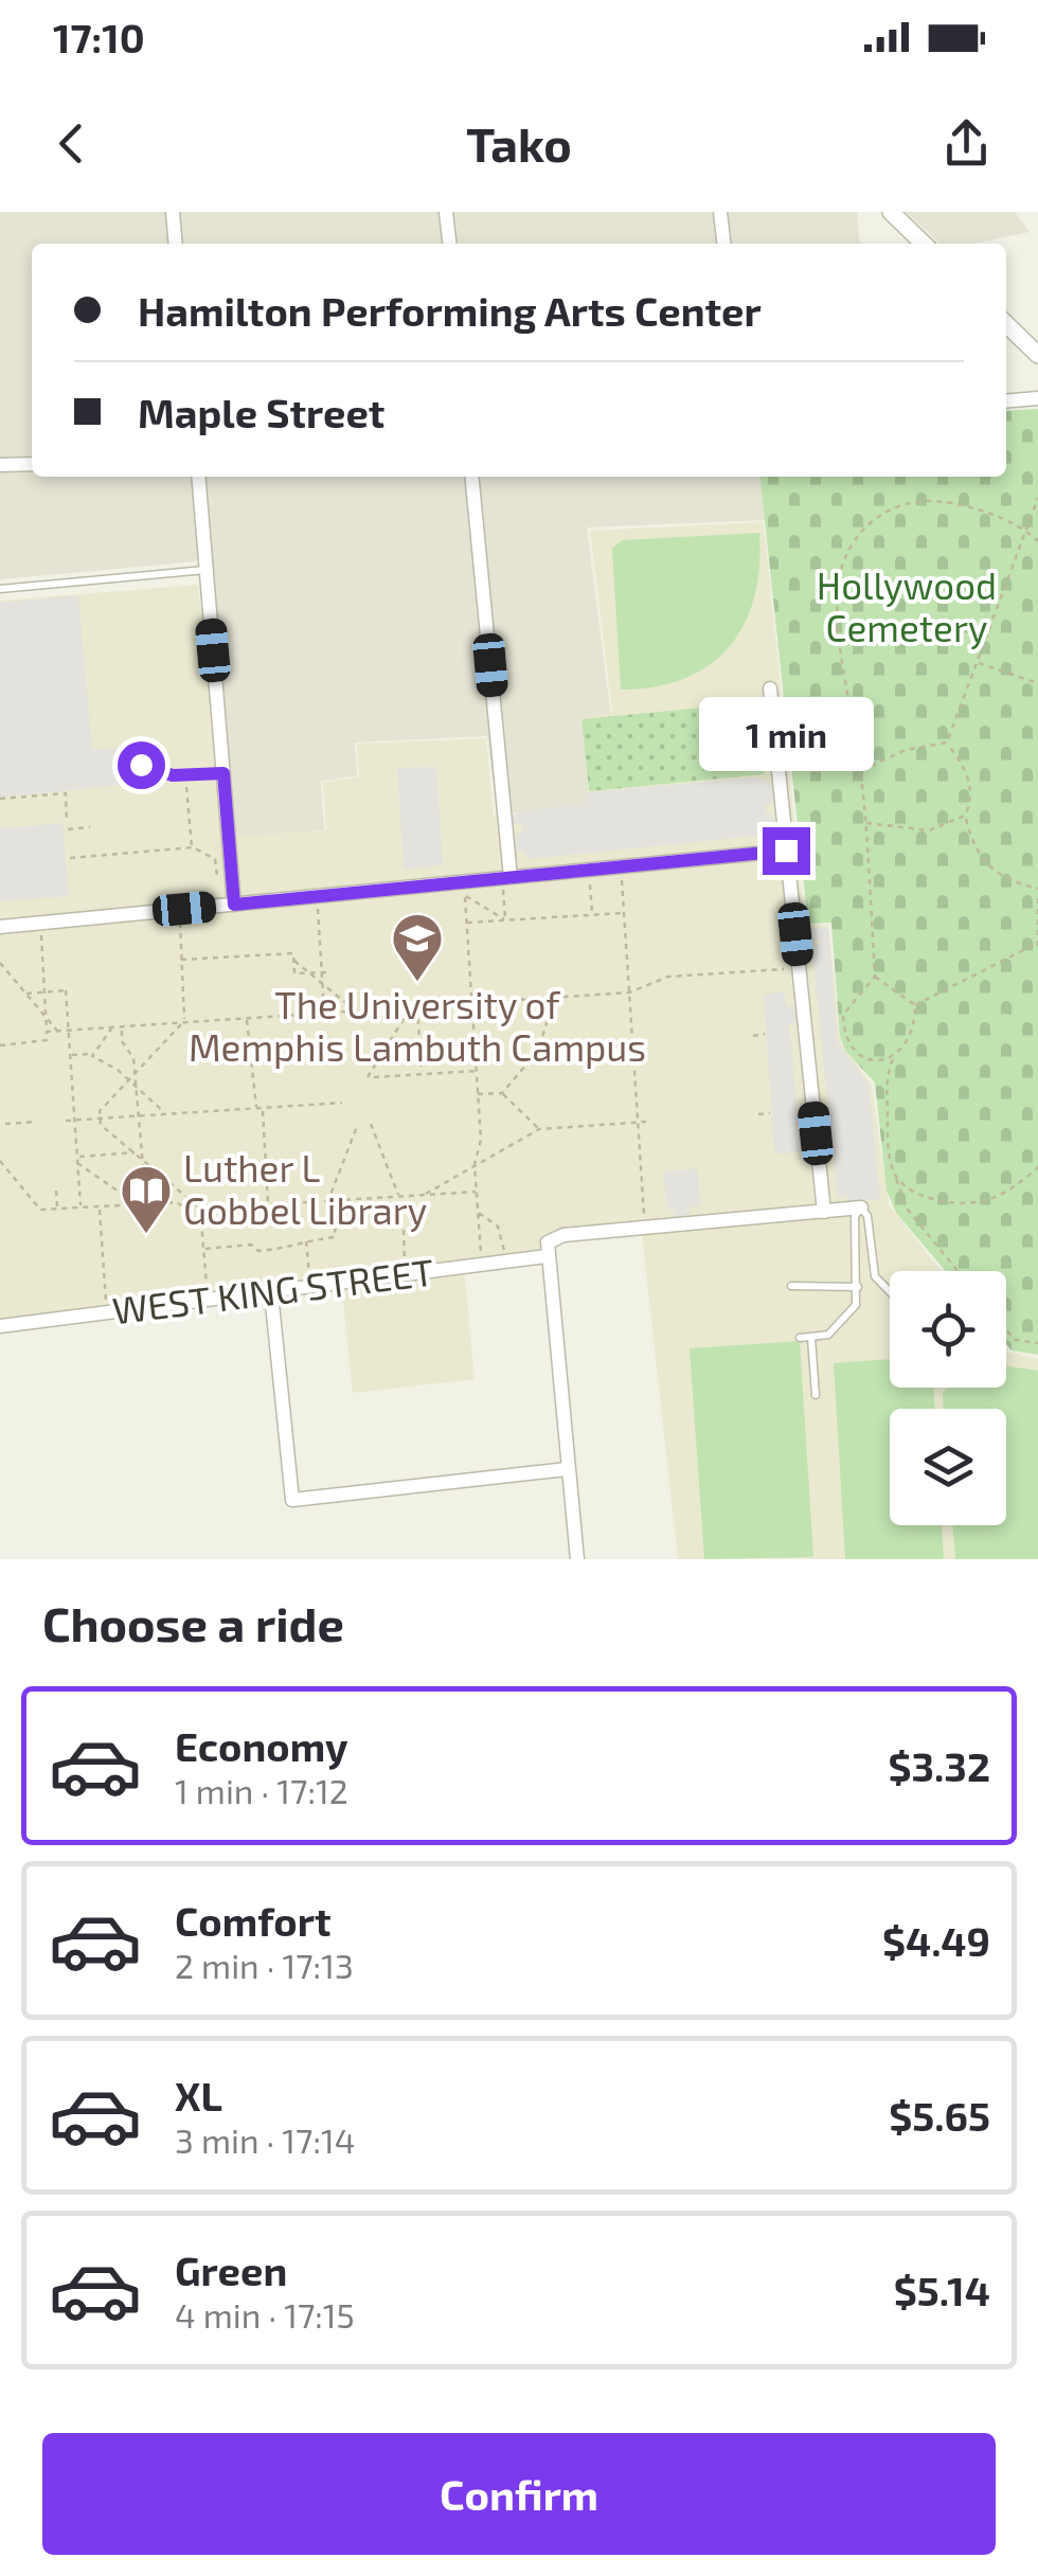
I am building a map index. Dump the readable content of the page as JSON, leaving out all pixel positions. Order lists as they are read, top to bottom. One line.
{"streets":{"street":["WEST KING STREET"]},"parks":["Hollywood Cemetery"],"places":{"school or university":["The University of Memphis Lambuth Campus"],"library":["Luther L Gobbel Library"]},"page":{"status":"17:10","header":"Tako","banner":["Hamilton Performing Arts Center","Maple Street"],"bubble":"1 min","heading":"Choose a ride","list":[{"name":"Economy","note":"1 min · 17:12","value":"$3.32"},{"name":"Comfort","note":"2 min · 17:13","value":"$4.49"},{"name":"XL","note":"3 min · 17:14","value":"$5.65"},{"name":"Green","note":"4 min · 17:15","value":"$5.14"}],"buttons":"Confirm"}}
